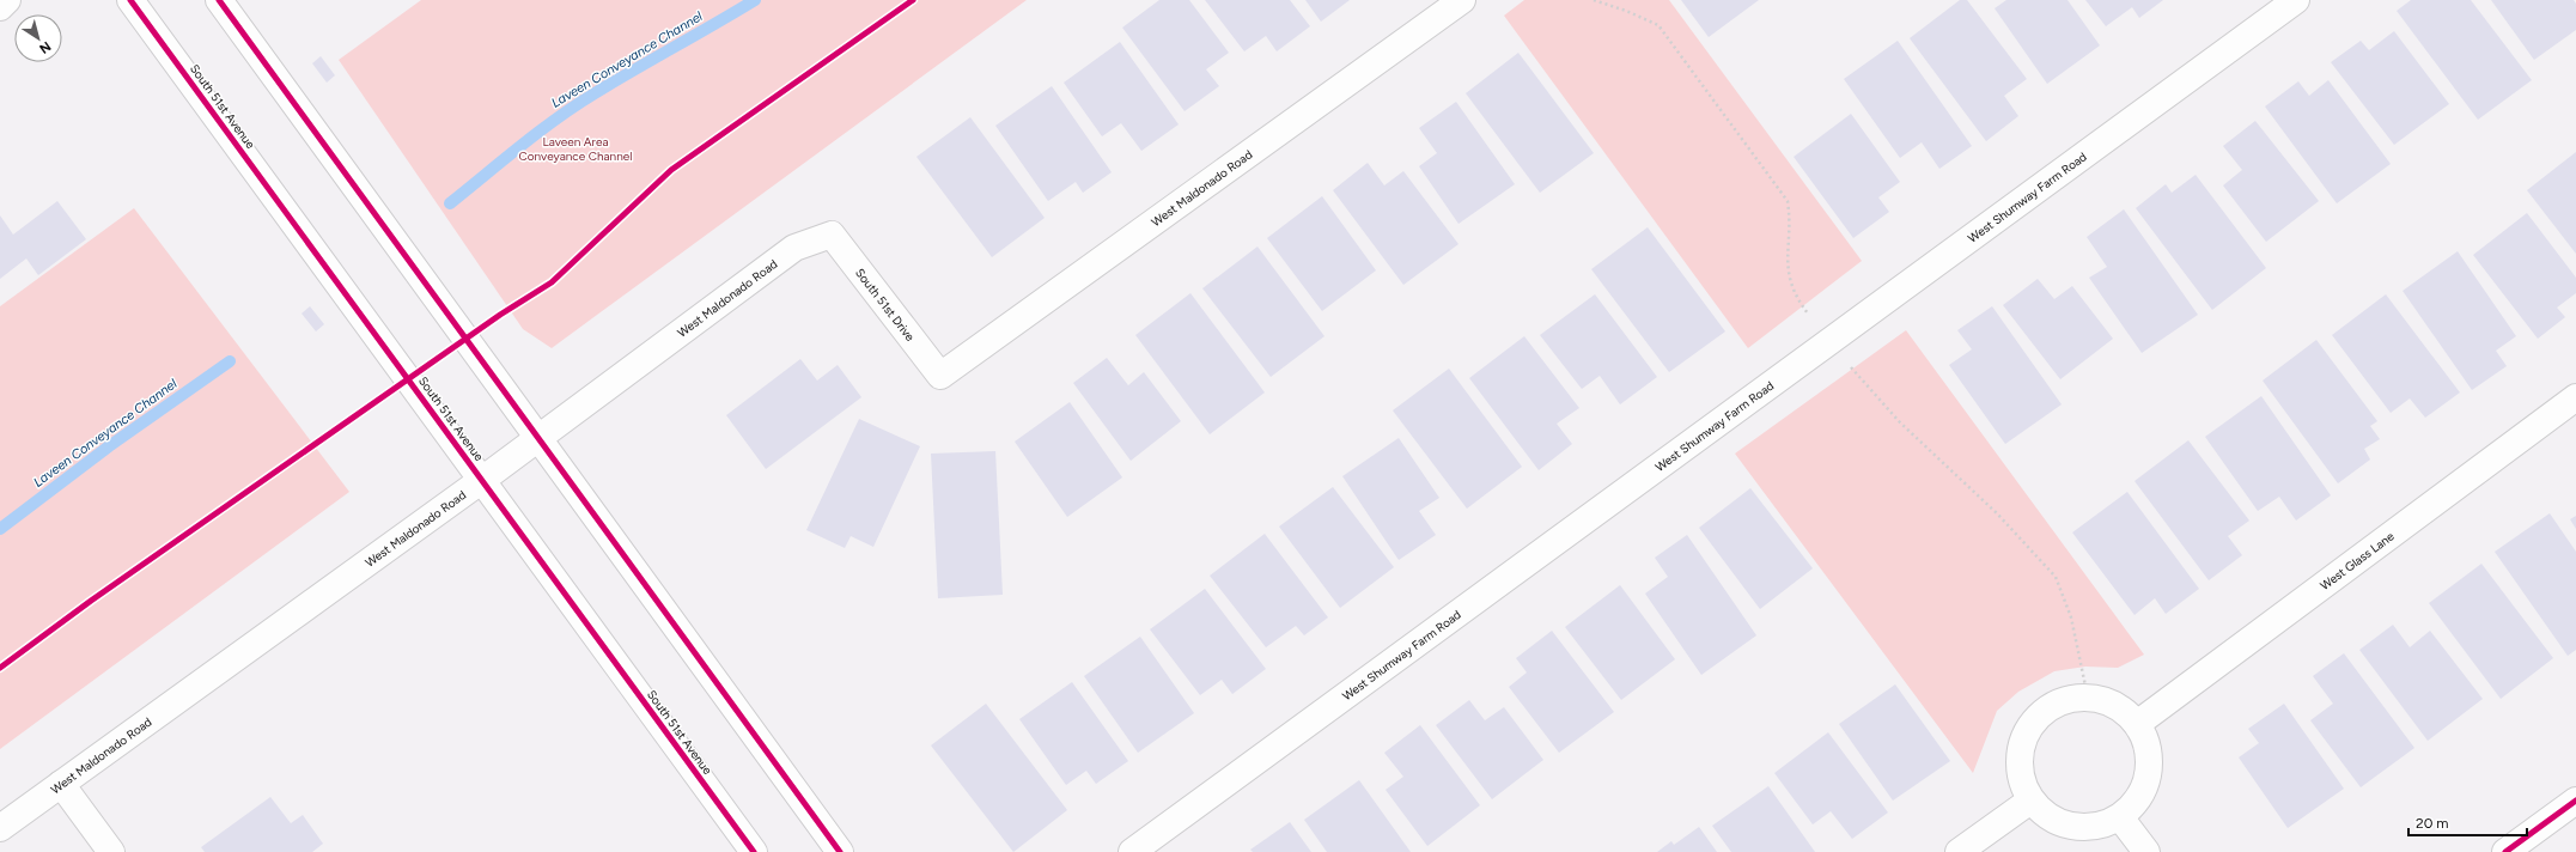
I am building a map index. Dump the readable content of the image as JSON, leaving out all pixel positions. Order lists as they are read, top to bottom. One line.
{"streets":{"street":["South 51st Avenue","West Maldonado Road","West Shumway Farm Road","South 51st Drive","West Glass Lane"]},"crossings":[["South 51st Avenue","West Maldonado Road"],["West Maldonado Road","South 51st Drive"]],"water":["Laveen Conveyance Channel"],"parks":["Laveen Area Conveyance Channel"],"scale_bar":"20 m","north":"bottom right"}
